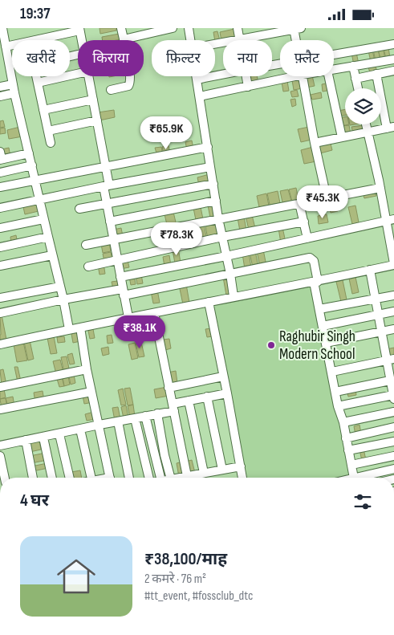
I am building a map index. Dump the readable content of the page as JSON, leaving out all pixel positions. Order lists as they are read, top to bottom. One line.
{"places":["Raghubir Singh Modern School"],"page":{"status":"19:37","chip":["खरीदें","किराया","फ़िल्टर","नया","फ़्लैट"],"price":["₹65.9K","₹45.3K","₹78.3K","₹38.1K"],"heading":"4 घर","list":[{"name":"₹38,100/माह","note":"2 कमरे · 76 m² · #tt_event, #fossclub_dtc"}]}}
